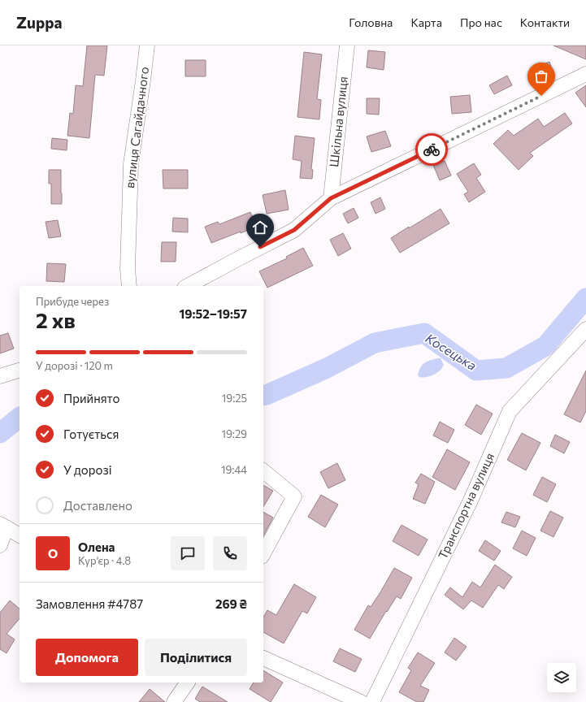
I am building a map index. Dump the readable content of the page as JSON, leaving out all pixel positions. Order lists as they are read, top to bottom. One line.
{"streets":{"street":["Шкільна вулиця","вулиця Сагайдачного","Транспортна вулиця"]},"water":["Косецька"],"page":{"header":"Zuppa","nav":["Головна","Карта","Про нас","Контакти"],"heading":["2 хв","Прибуде через","19:52–19:57"],"panel":["Олена","Кур’єр · 4.8","Замовлення #4787","269 ₴"],"bar":"У дорозі · 120 m","list":[["Прийнято","19:25"],["Готується","19:29"],["У дорозі","19:44"],"Доставлено"],"round":"О","buttons":["Допомога","Поділитися"]}}
